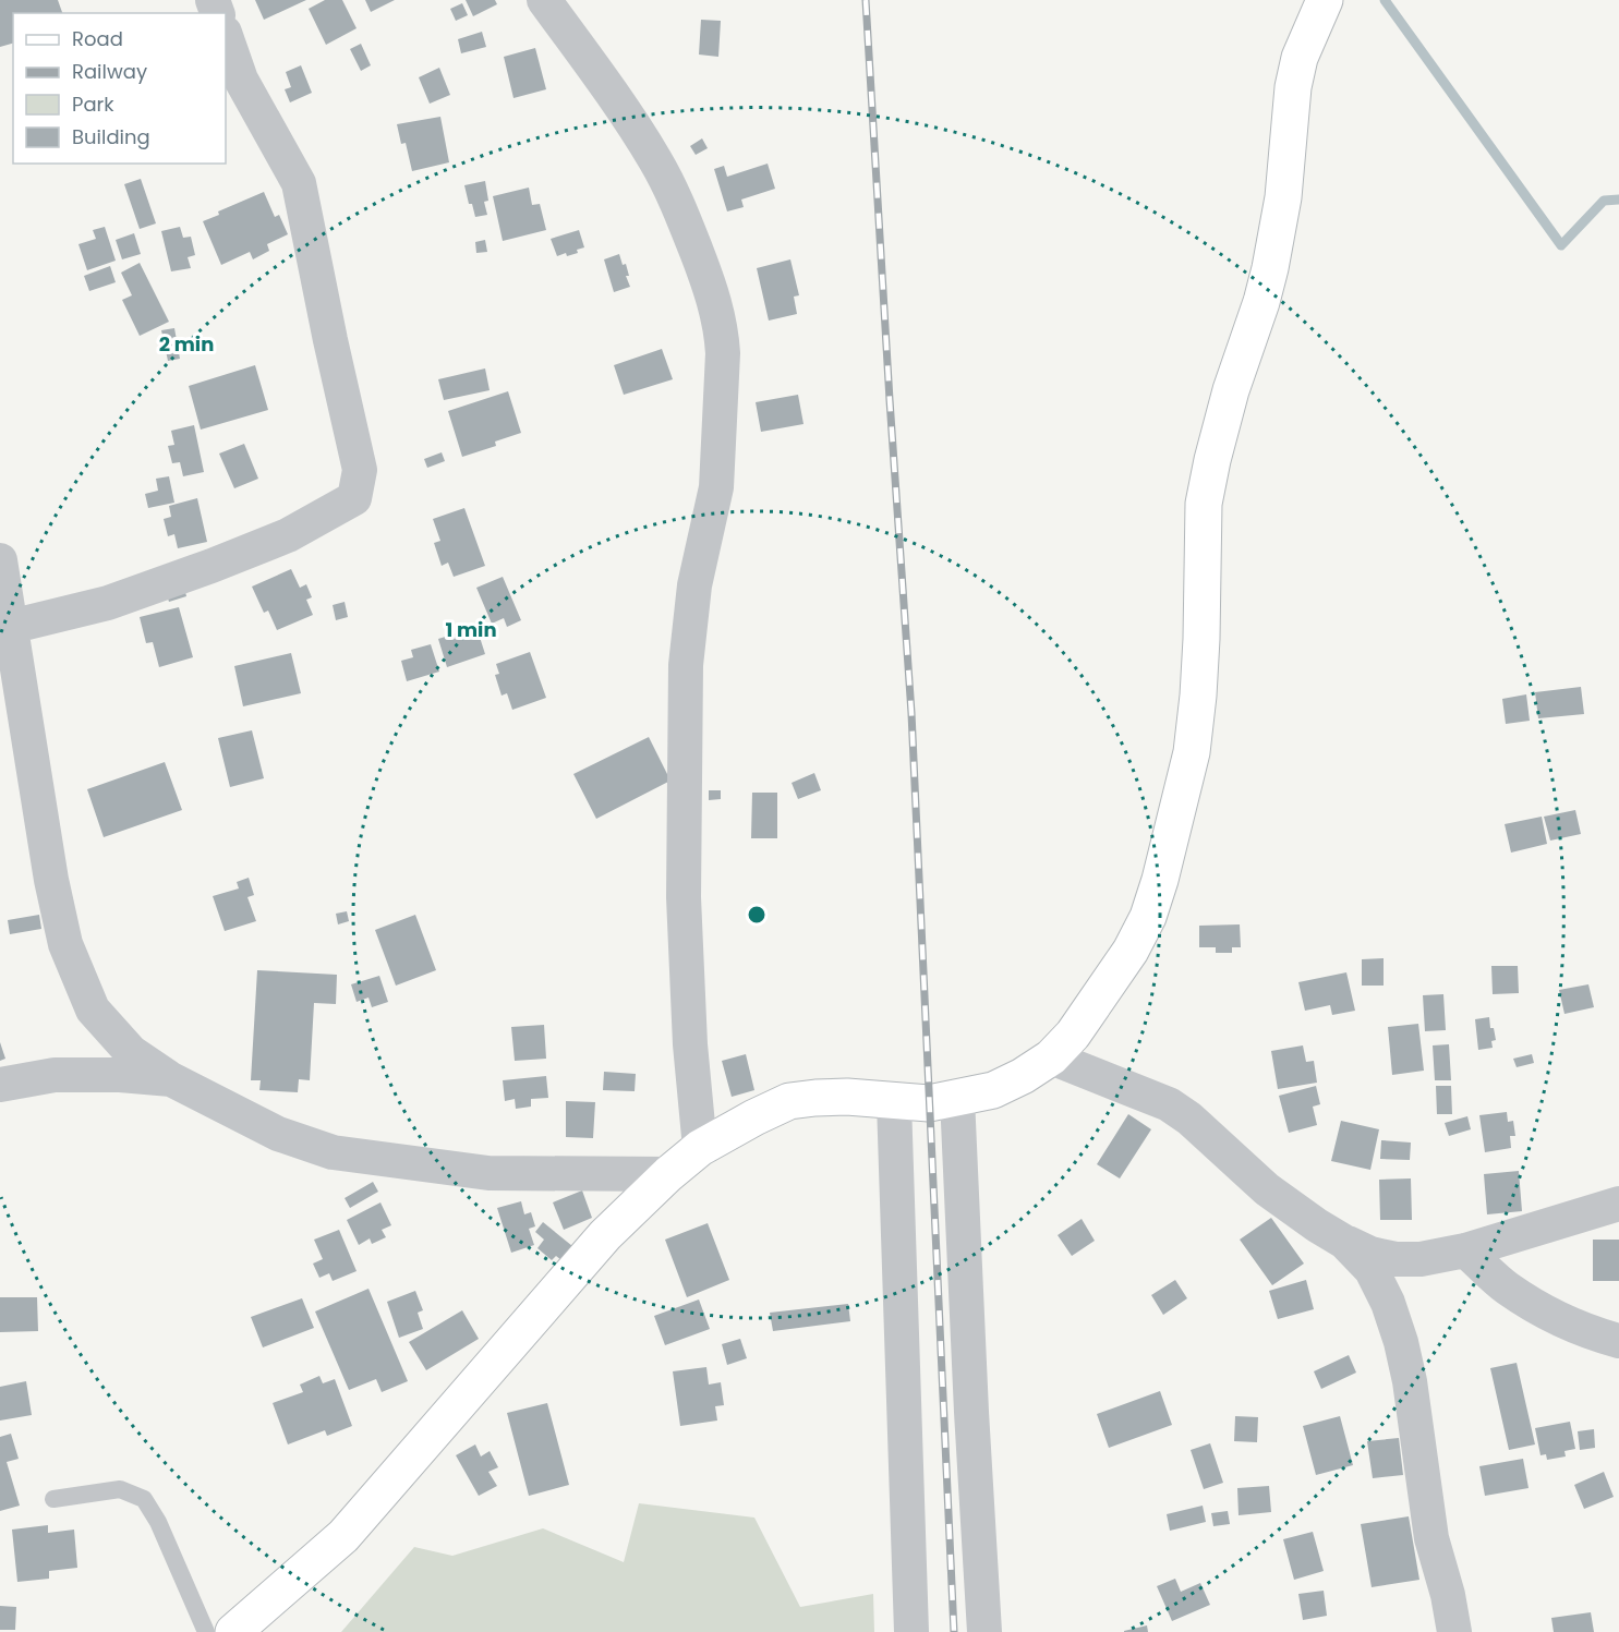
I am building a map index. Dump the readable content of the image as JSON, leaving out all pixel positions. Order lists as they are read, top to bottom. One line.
{"legend":["Road","Railway","Park","Building"],"rings":["2 min","1 min"]}
